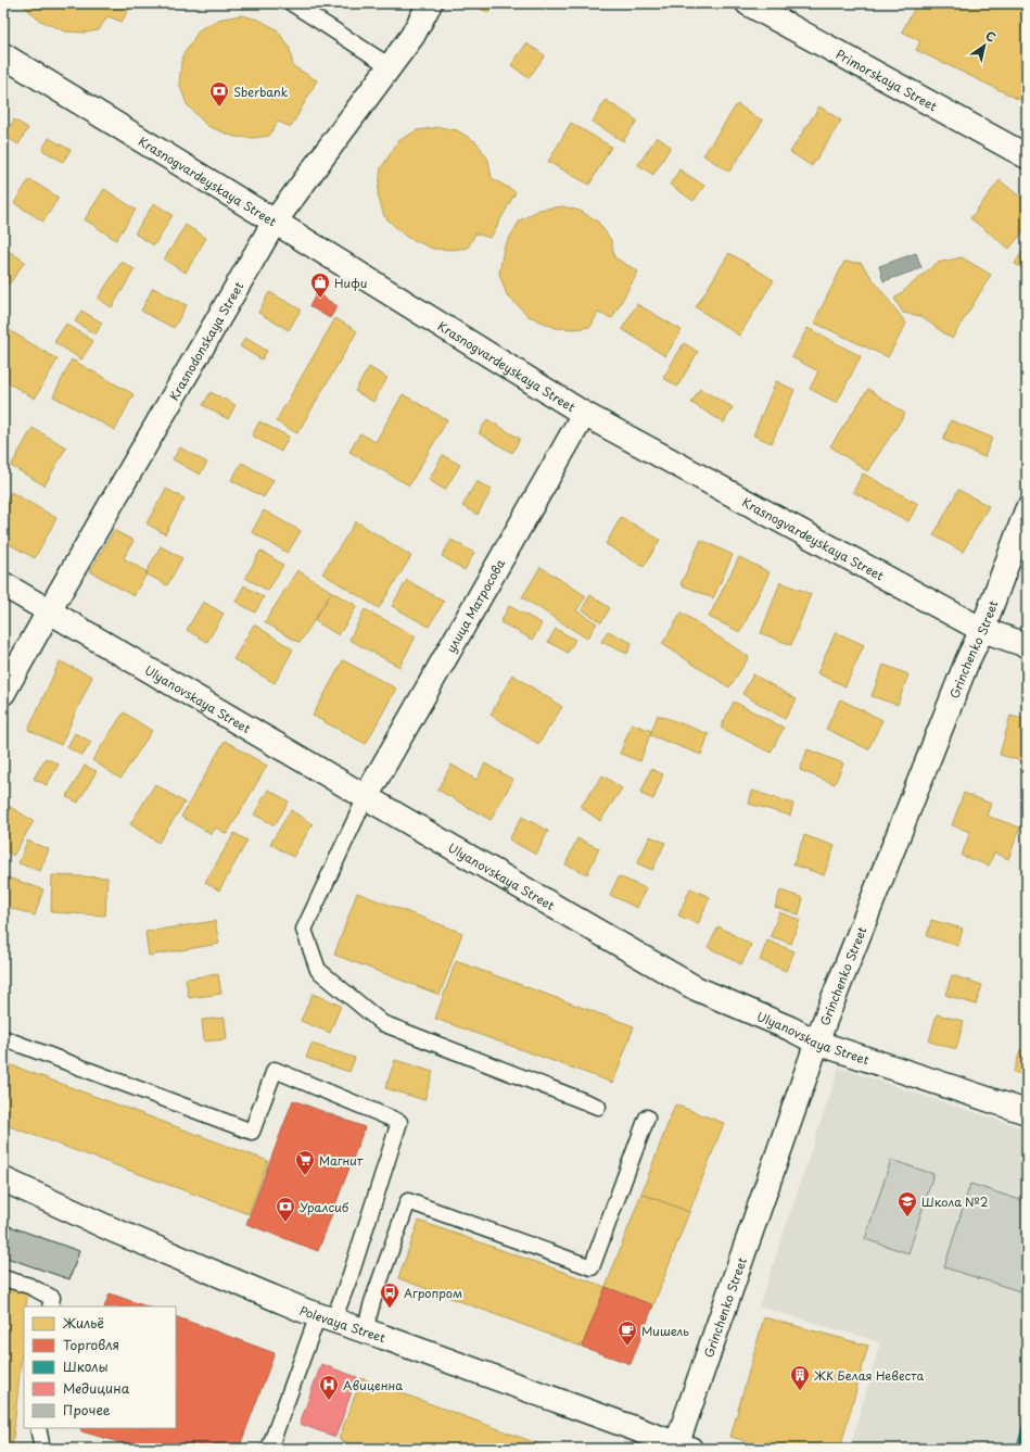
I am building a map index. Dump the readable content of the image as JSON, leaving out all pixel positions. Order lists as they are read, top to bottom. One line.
{"streets":{"street":["Primorskaya Street","Krasnogvardeyskaya Street","Krasnodonskaya Street","улица Матросова","Grinchenko Street","Ulyanovskaya Street","Polevaya Street"]},"crossings":[["Krasnogvardeyskaya Street","Krasnodonskaya Street"],["Krasnogvardeyskaya Street","улица Матросова"],["Krasnogvardeyskaya Street","Grinchenko Street"],["Krasnodonskaya Street","Ulyanovskaya Street"],["улица Матросова","Ulyanovskaya Street"],["Grinchenko Street","Ulyanovskaya Street"],["Grinchenko Street","Polevaya Street"]],"places":{"bank":["Sberbank","Уралсиб"],"shop":["Нифи"],"supermarket":["Магнит"],"school or university":["Школа №2"],"bus stop":["Агропром"],"cafe":["Мишель"],"building":["ЖК Белая Невеста"],"hospital":["Авиценна"]},"legend":["Жильё","Торговля","Школы","Медицина","Прочее"],"north":"top right"}
